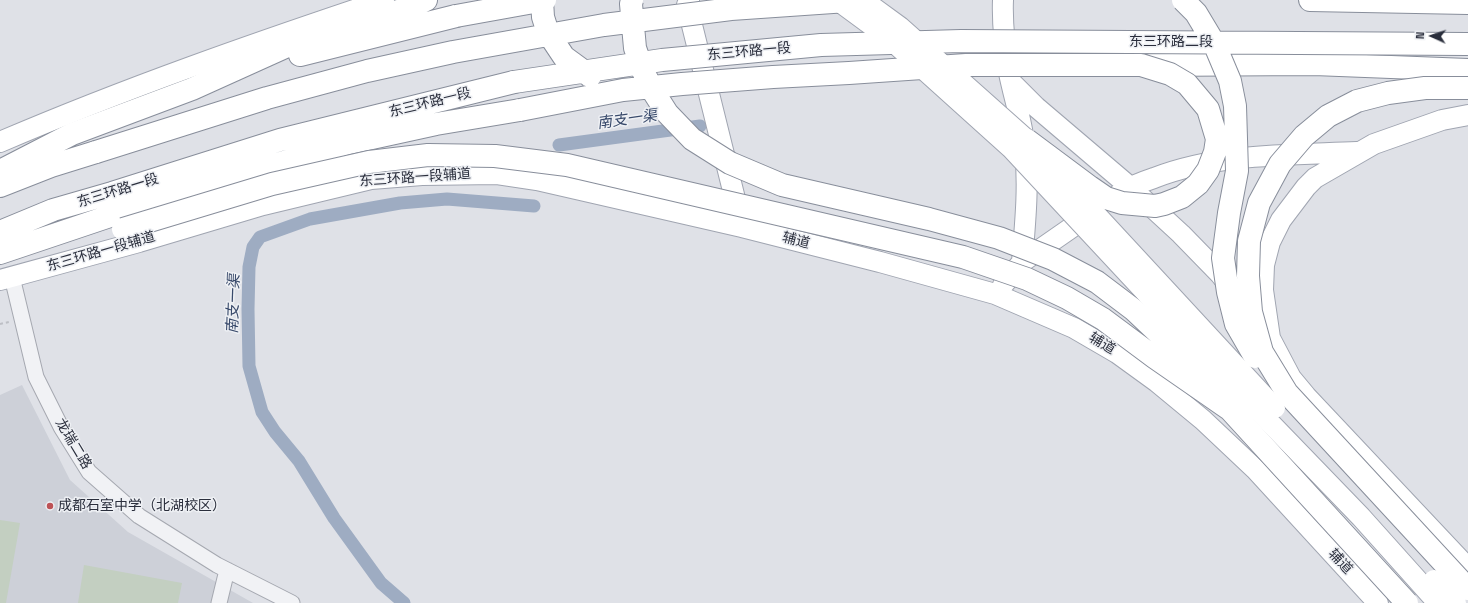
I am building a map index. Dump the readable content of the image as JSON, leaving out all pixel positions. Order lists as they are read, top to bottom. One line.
{"streets":{"highway":["东三环路二段","东三环路一段"],"main road":["东三环路一段辅道","辅道"],"street":["龙瑞二路"]},"crossings":[["东三环路二段","东三环路一段"],["东三环路一段辅道","辅道"],["东三环路一段辅道","龙瑞二路"]],"water":["南支一渠"],"places":["成都石室中学（北湖校区）"],"north":"left"}
